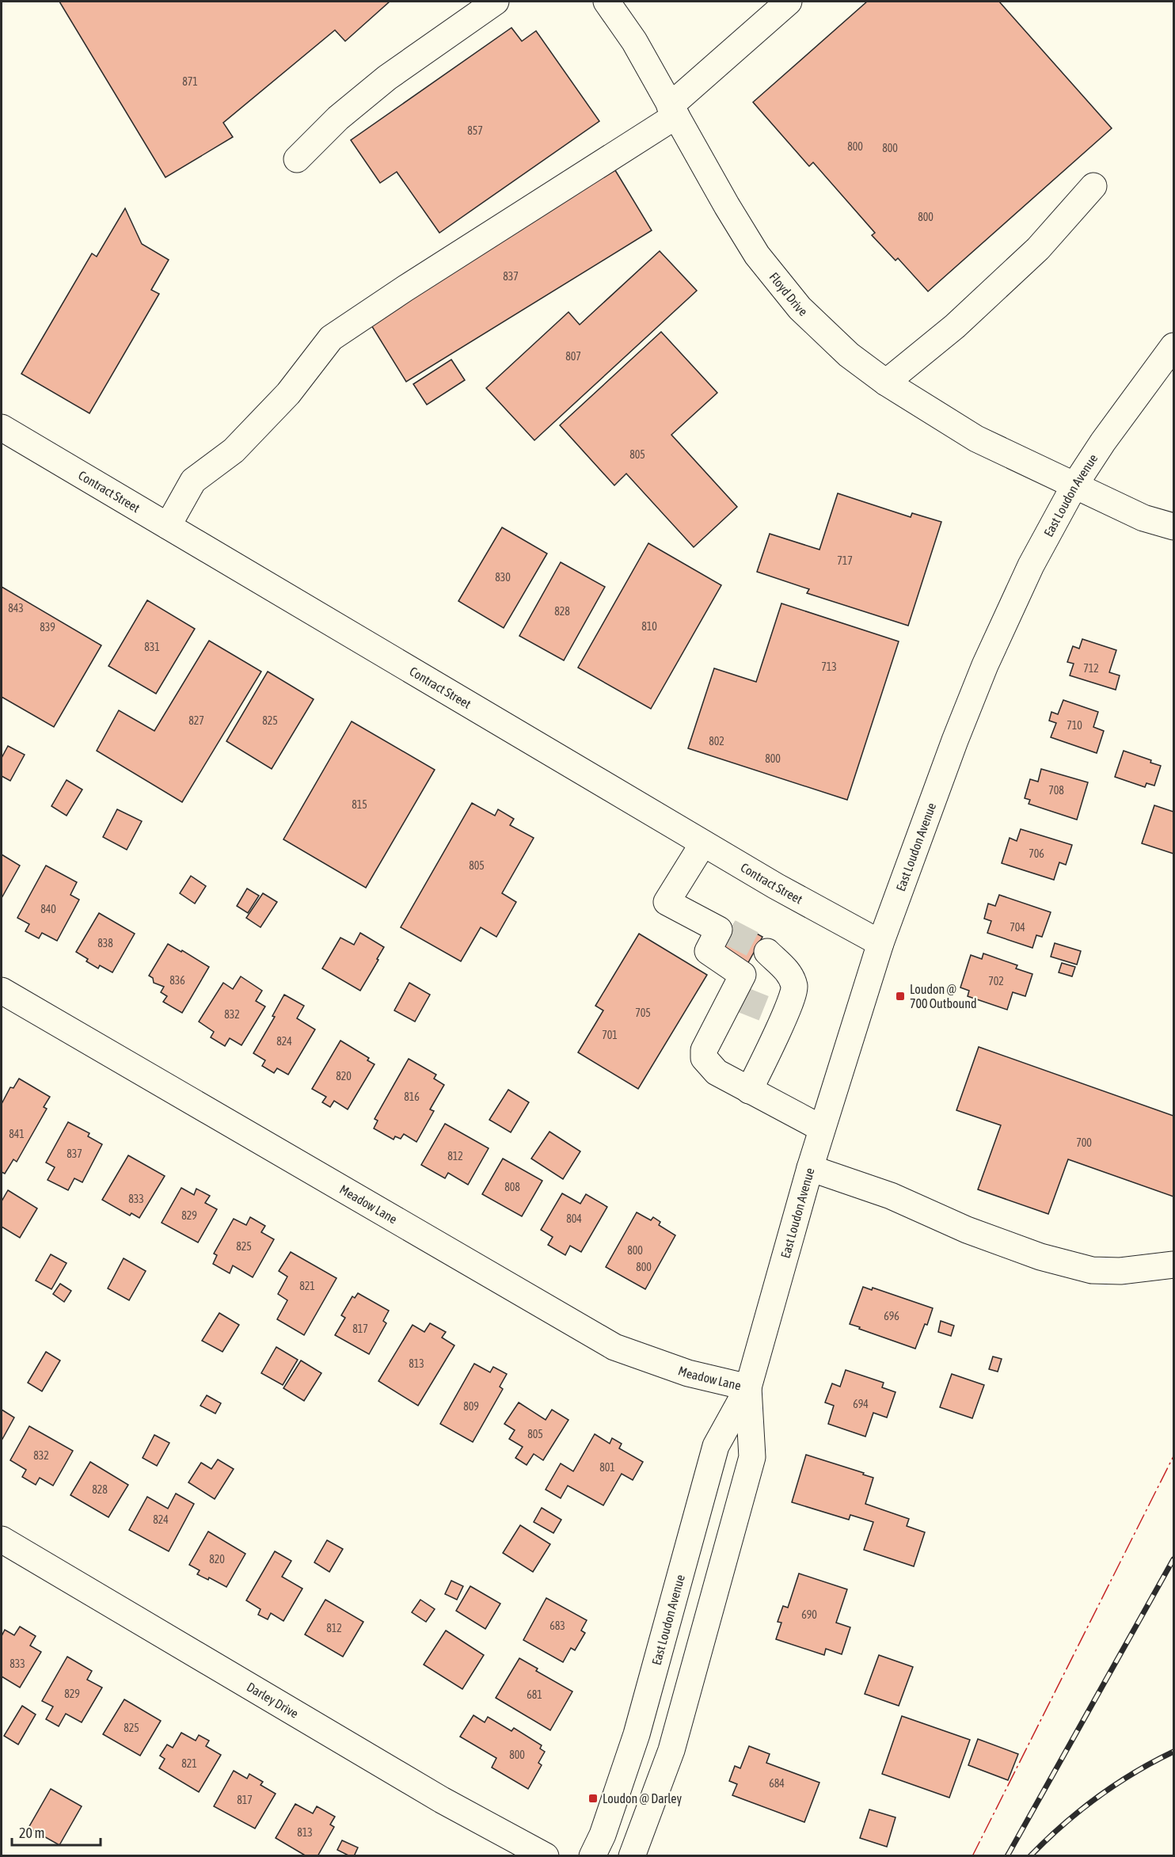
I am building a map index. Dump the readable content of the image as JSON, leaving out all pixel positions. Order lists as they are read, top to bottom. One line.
{"streets":{"street":["Floyd Drive","Contract Street","East Loudon Avenue","Meadow Lane","Darley Drive"]},"crossings":[["Floyd Drive","East Loudon Avenue"],["Contract Street","East Loudon Avenue"],["East Loudon Avenue","Meadow Lane"]],"places":{"transit":["Loudon @ 700 Outbound","Loudon @ Darley"]},"house_numbers":["871","857","800","800","800","837","807","805","717","830","843","828","810","839","831","713","712","827","825","710","802","800","708","815","706","805","840","704","838","836","702","705","832","701","824","820","816","841","700","837","812","808","833","829","804","825","800","800","821","696","817","813","694","809","805","832","801","828","824","820","690","683","812","833","829","681","825","800","821","684","817","813"],"scale_bar":"20 m"}
